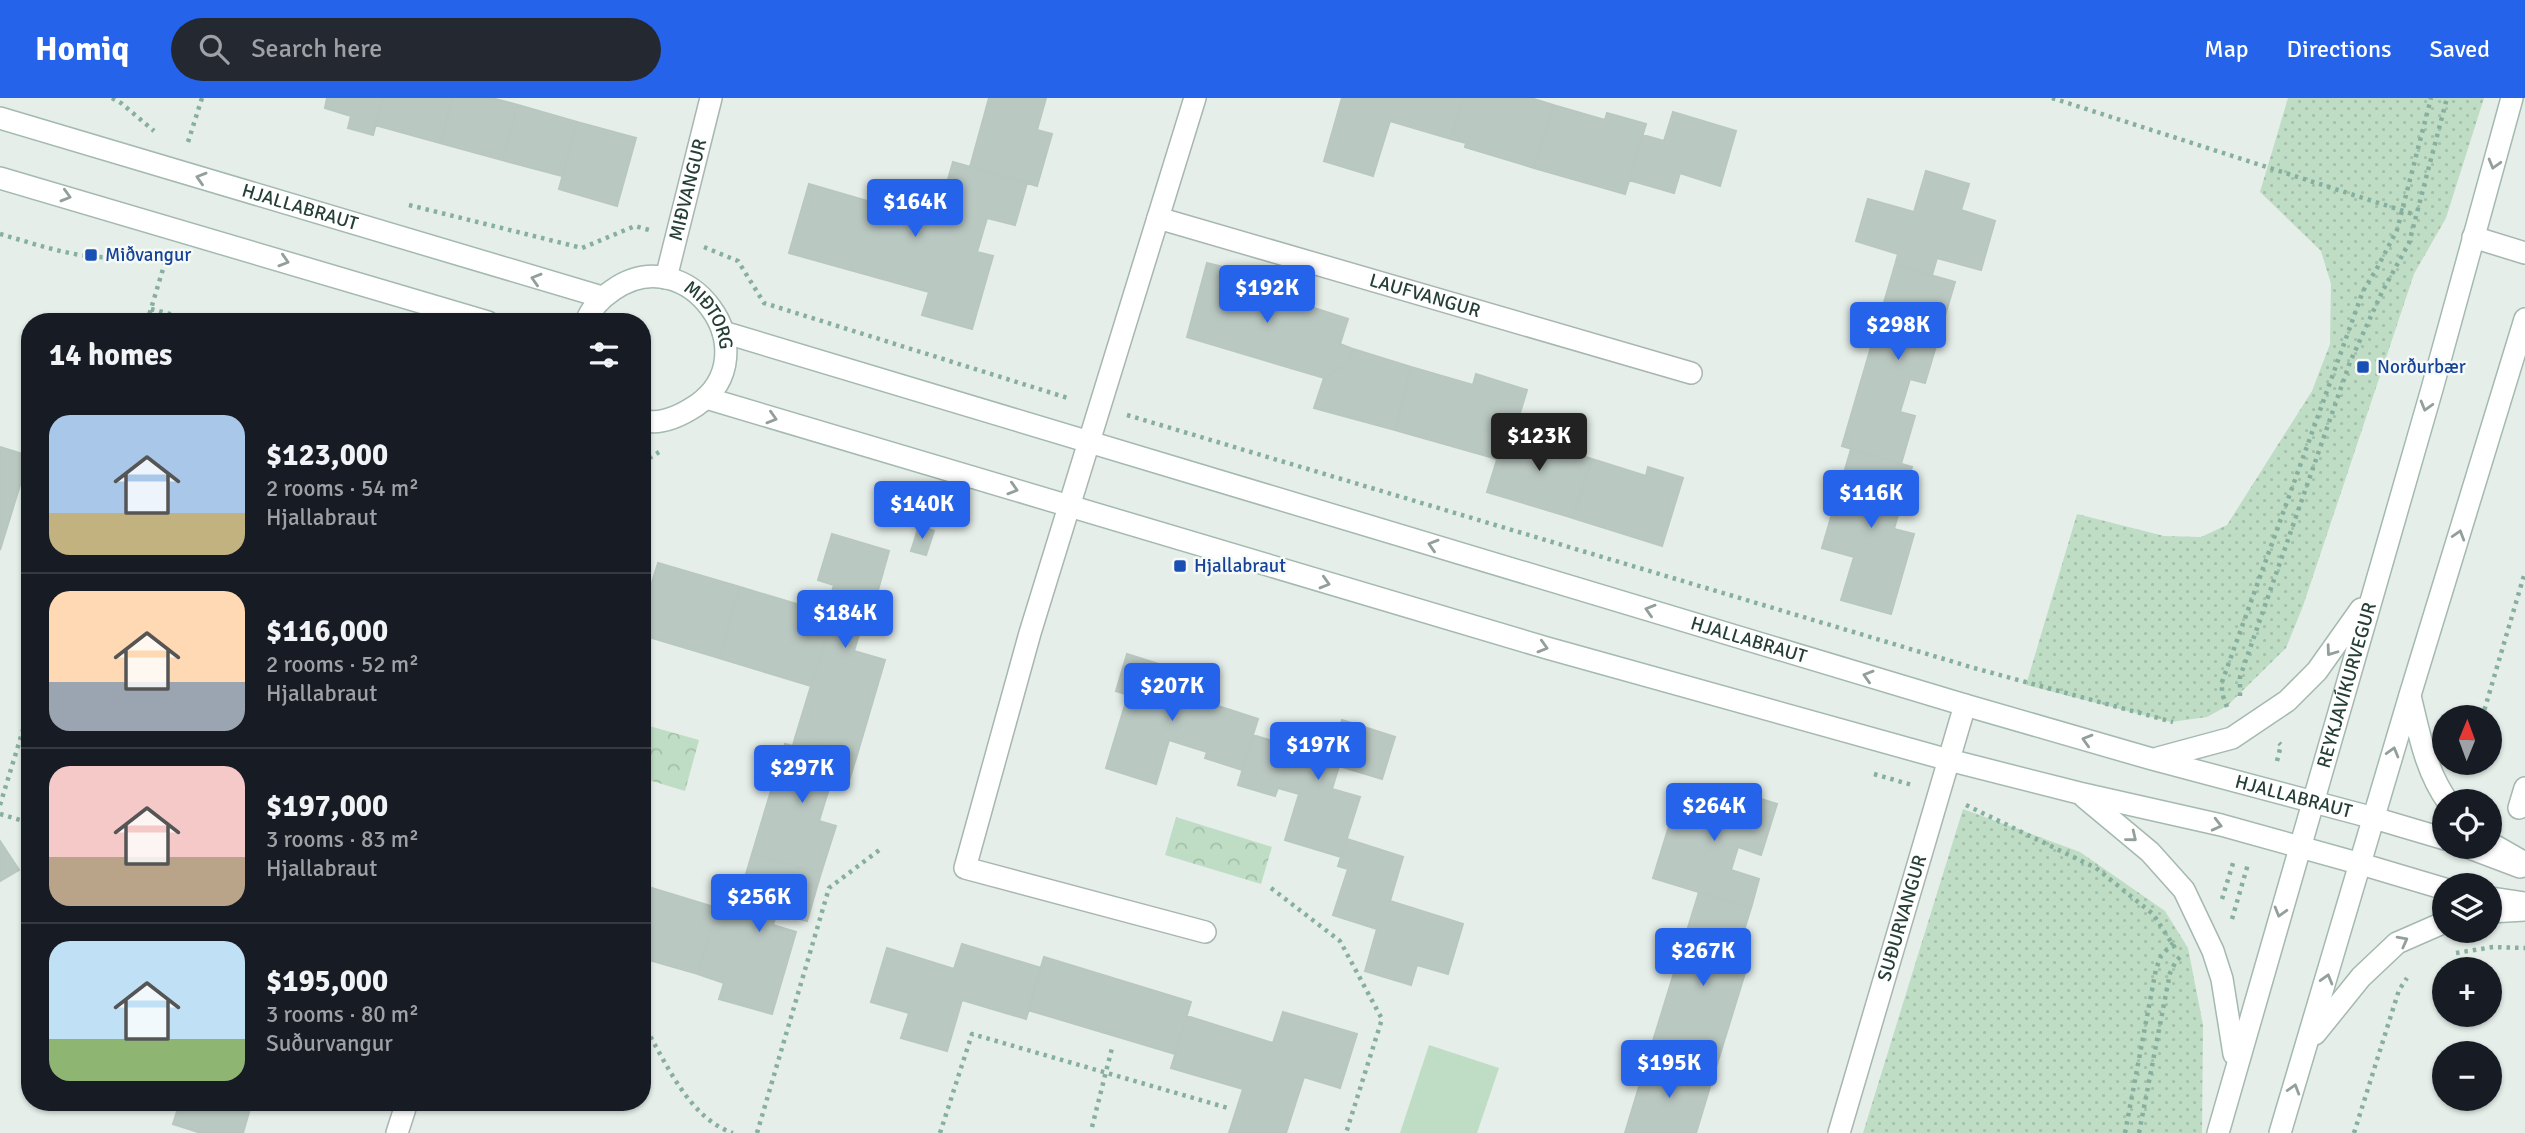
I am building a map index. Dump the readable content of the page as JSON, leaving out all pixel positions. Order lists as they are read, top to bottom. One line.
{"streets":{"main road":["MIÐVANGUR","HJALLABRAUT","LAUFVANGUR","MIÐTORG","REYKJAVÍKURVEGUR","SUÐURVANGUR"]},"crossings":[["MIÐVANGUR","MIÐTORG"],["HJALLABRAUT","MIÐTORG"],["HJALLABRAUT","REYKJAVÍKURVEGUR"],["HJALLABRAUT","SUÐURVANGUR"]],"places":{"transit":["Miðvangur","Norðurbær","Hjallabraut"]},"north":"top","page":{"header":"Homiq","search":"Search here","nav":["Map","Directions","Saved"],"price":["$164K","$192K","$298K","$123K","$116K","$140K","$184K","$207K","$197K","$297K","$264K","$256K","$267K","$195K"],"heading":"14 homes","list":[{"name":"$123,000","note":"2 rooms · 54 m² · Hjallabraut"},{"name":"$116,000","note":"2 rooms · 52 m² · Hjallabraut"},{"name":"$197,000","note":"3 rooms · 83 m² · Hjallabraut"},{"name":"$195,000","note":"3 rooms · 80 m² · Suðurvangur"}],"map_buttons":["+","−"]}}
